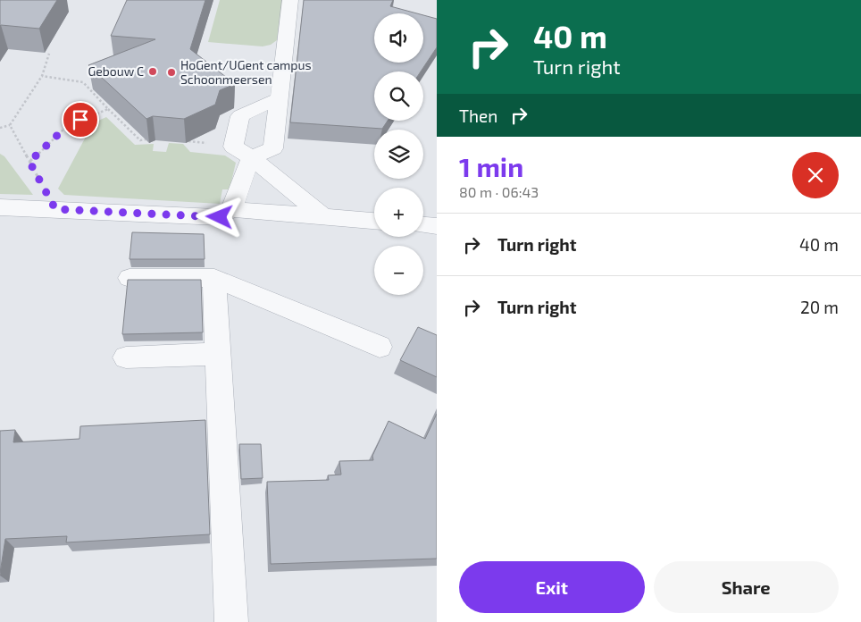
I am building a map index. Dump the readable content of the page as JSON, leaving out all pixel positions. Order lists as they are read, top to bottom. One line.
{"places":["Gebouw C","HoGent/UGent campus Schoonmeersen"],"page":{"turn":["40 m","Turn right"],"map_buttons":["+","−"],"then":"Then","heading":["1 min","80 m · 06:43"],"list":[{"name":"Turn right","value":"40 m"},{"name":"Turn right","value":"20 m"}],"buttons":["Exit","Share"]}}
